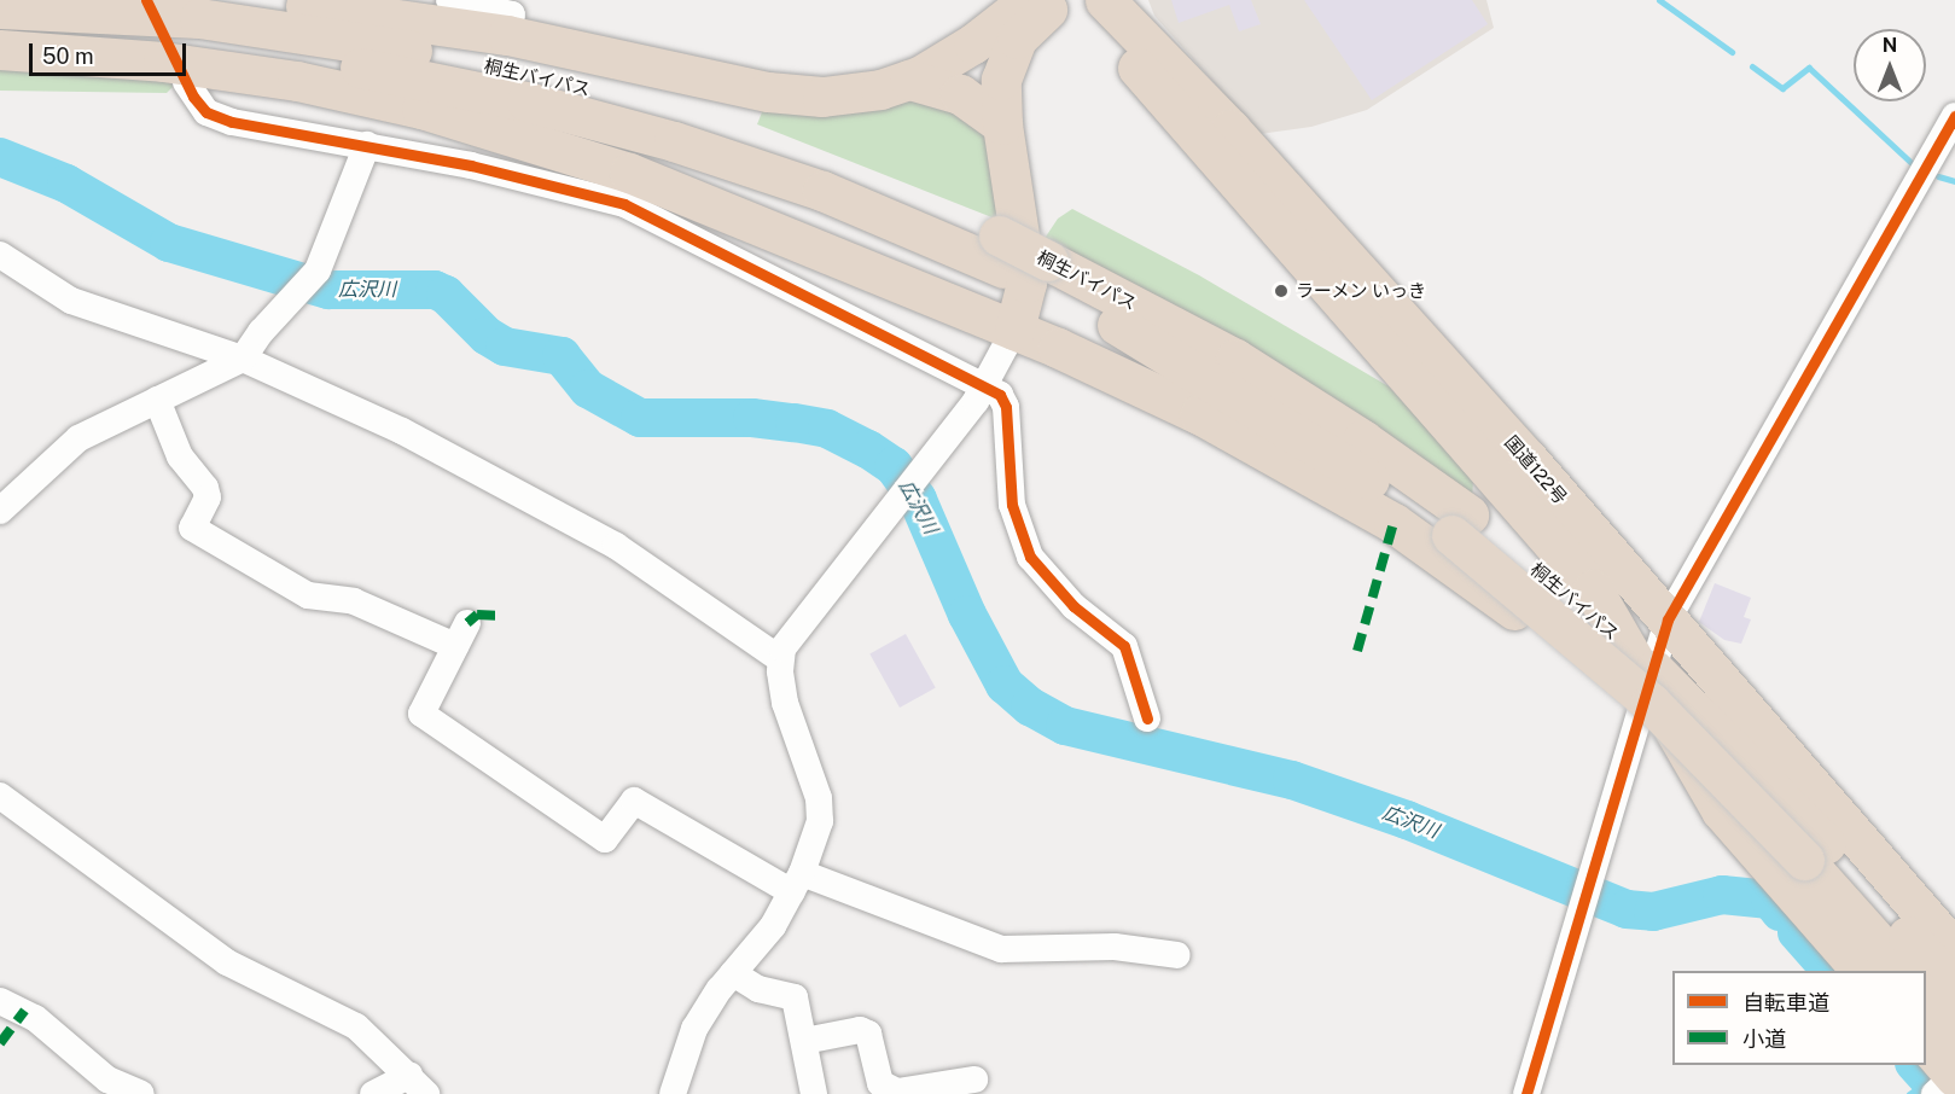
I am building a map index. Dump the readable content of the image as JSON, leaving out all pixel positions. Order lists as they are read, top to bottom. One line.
{"streets":{"highway":["桐生バイパス","国道122号"]},"water":["広沢川"],"places":["ラーメン いっき"],"legend":["自転車道","小道"],"scale_bar":"50 m","north":"top"}
